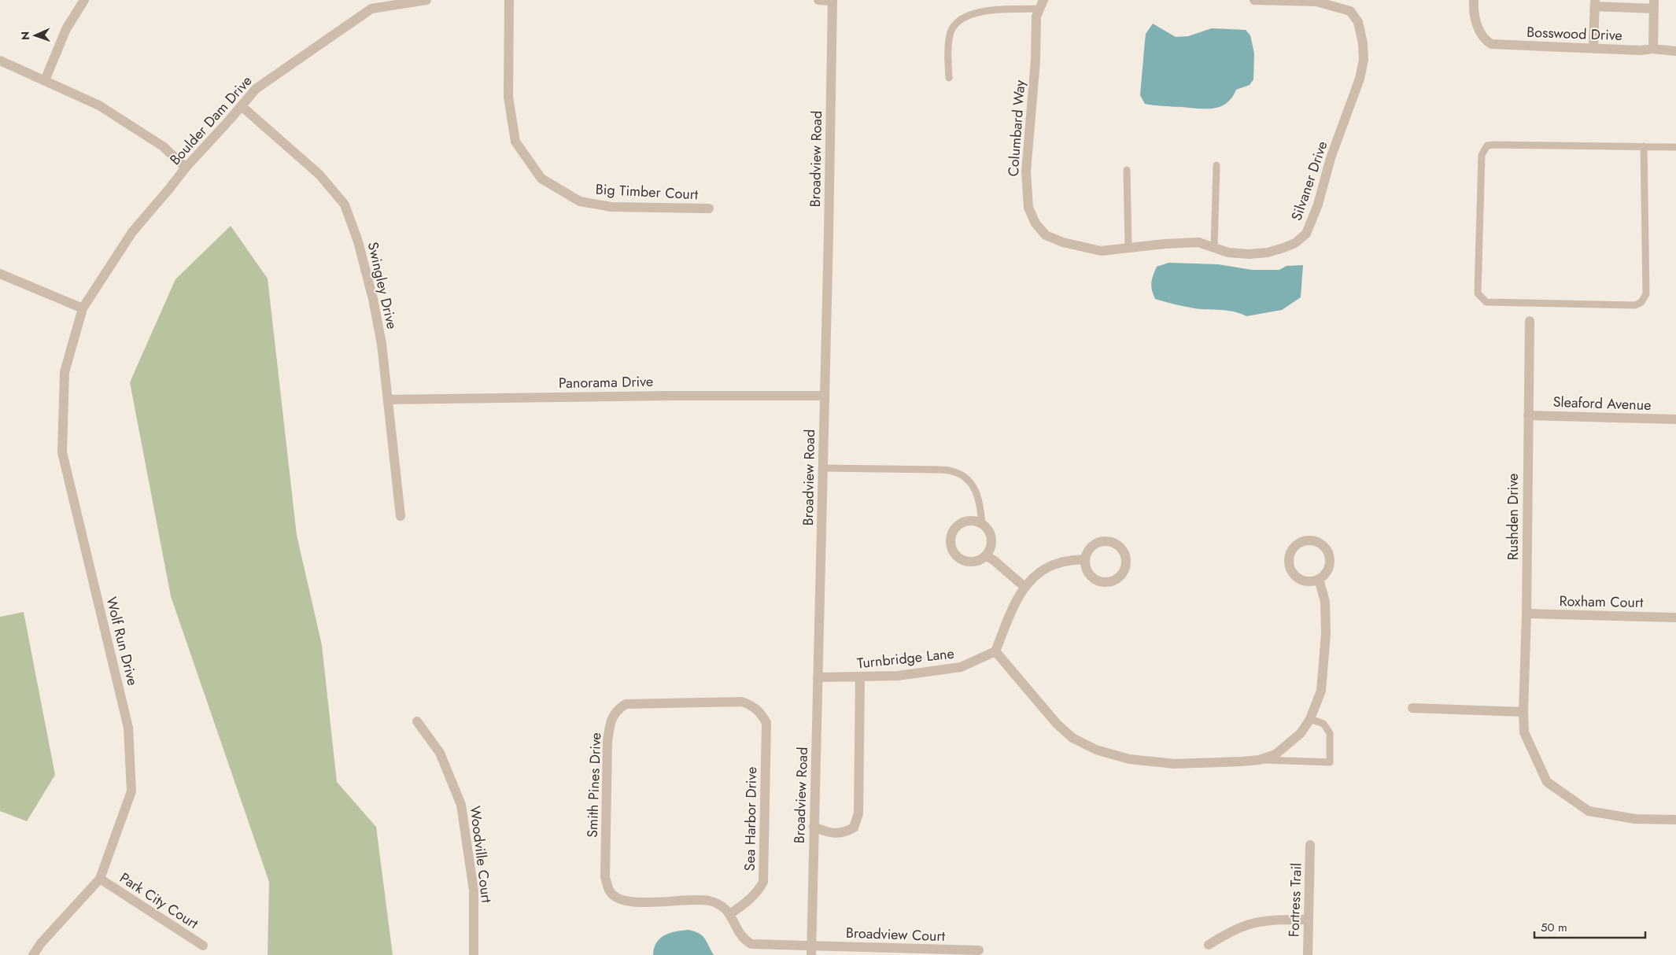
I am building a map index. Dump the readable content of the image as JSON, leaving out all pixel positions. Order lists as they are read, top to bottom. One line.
{"streets":{"street":["Bosswood Drive","Boulder Dam Drive","Columbard Way","Broadview Road","Silvaner Drive","Big Timber Court","Swingley Drive","Panorama Drive","Sleaford Avenue","Rushden Drive","Roxham Court","Wolf Run Drive","Turnbridge Lane","Smith Pines Drive","Sea Harbor Drive","Woodville Court","Fortress Trail","Park City Court","Broadview Court"]},"crossings":[["Boulder Dam Drive","Swingley Drive"],["Boulder Dam Drive","Wolf Run Drive"],["Columbard Way","Silvaner Drive"],["Broadview Road","Panorama Drive"],["Broadview Road","Turnbridge Lane"],["Broadview Road","Broadview Court"],["Swingley Drive","Panorama Drive"],["Sleaford Avenue","Rushden Drive"],["Rushden Drive","Roxham Court"],["Wolf Run Drive","Park City Court"],["Smith Pines Drive","Sea Harbor Drive"],["Smith Pines Drive","Broadview Court"],["Sea Harbor Drive","Broadview Court"]],"scale_bar":"50 m","north":"left"}
